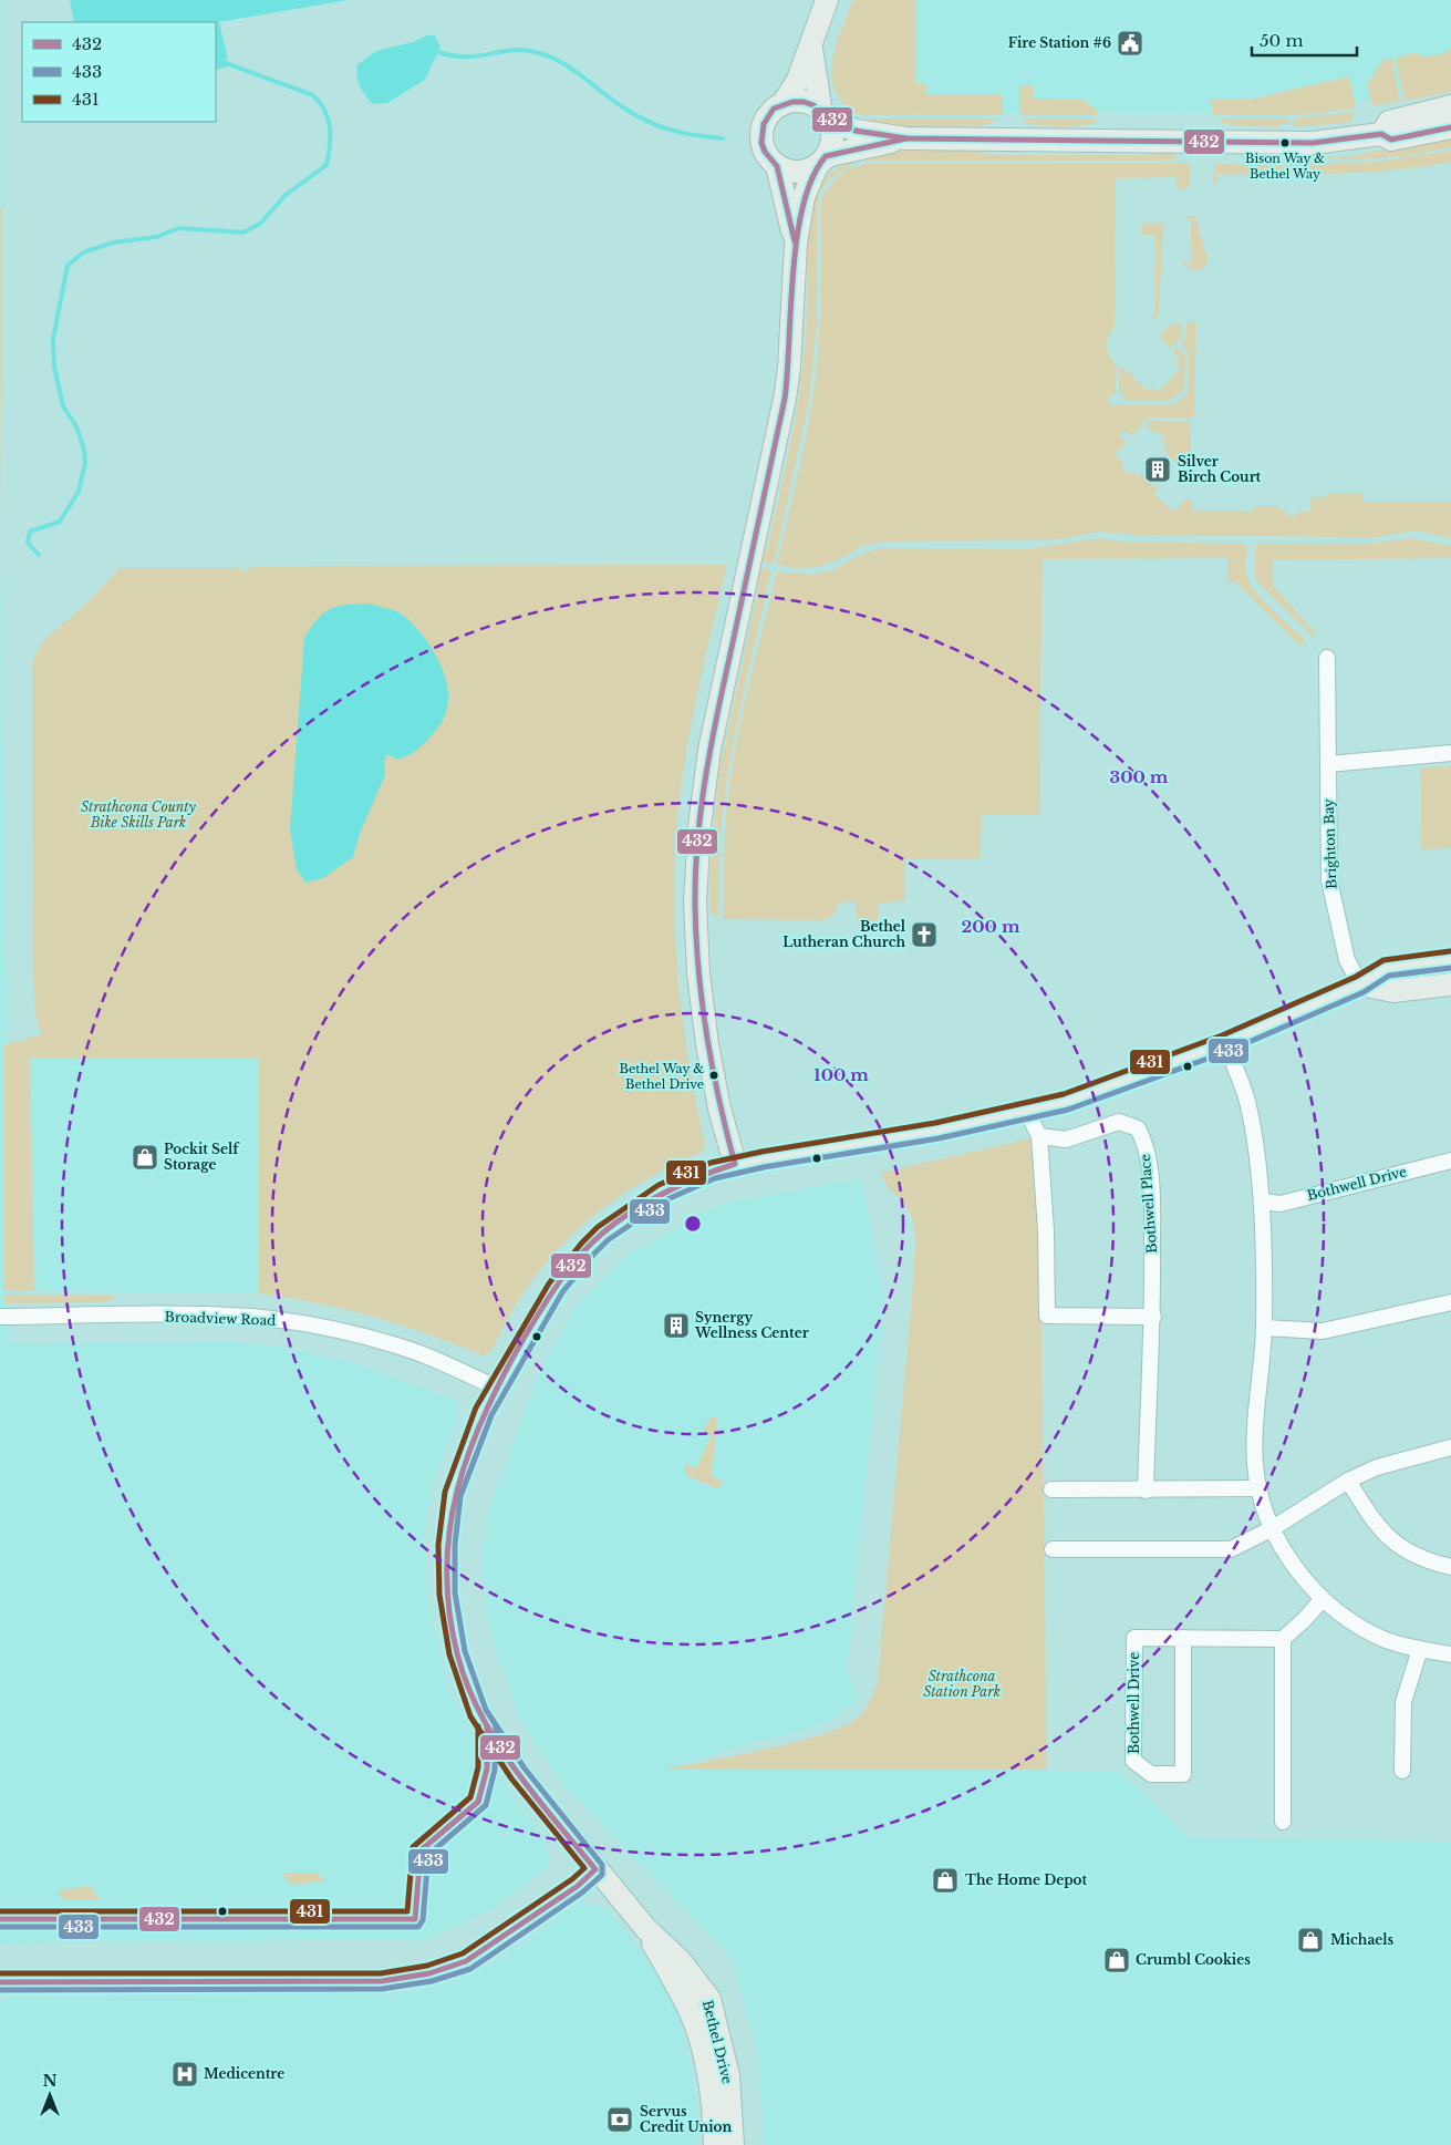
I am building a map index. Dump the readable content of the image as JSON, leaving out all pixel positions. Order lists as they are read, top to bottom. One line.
{"streets":{"street":["Brighton Bay","Bothwell Drive","Bothwell Place","Broadview Road","Bethel Drive"]},"crossings":[["Brighton Bay","Bethel Drive"],["Broadview Road","Bethel Drive"]],"parks":["Strathcona County Bike Skills Park","Strathcona Station Park"],"places":{"public building":["Fire Station #6"],"other":["Bison Way & Bethel Way","Bethel Way & Bethel Drive"],"building":["Silver Birch Court","Synergy Wellness Center"],"church":["Bethel Lutheran Church"],"shop":["Pockit Self Storage","The Home Depot","Michaels","Crumbl Cookies"],"hospital":["Medicentre"],"bank":["Servus Credit Union"]},"lines":["transit line 432","transit line 431","transit line 433"],"legend":["432","433","431"],"scale_bar":"50 m","north":"top","rings":["300 m","200 m","100 m"]}
